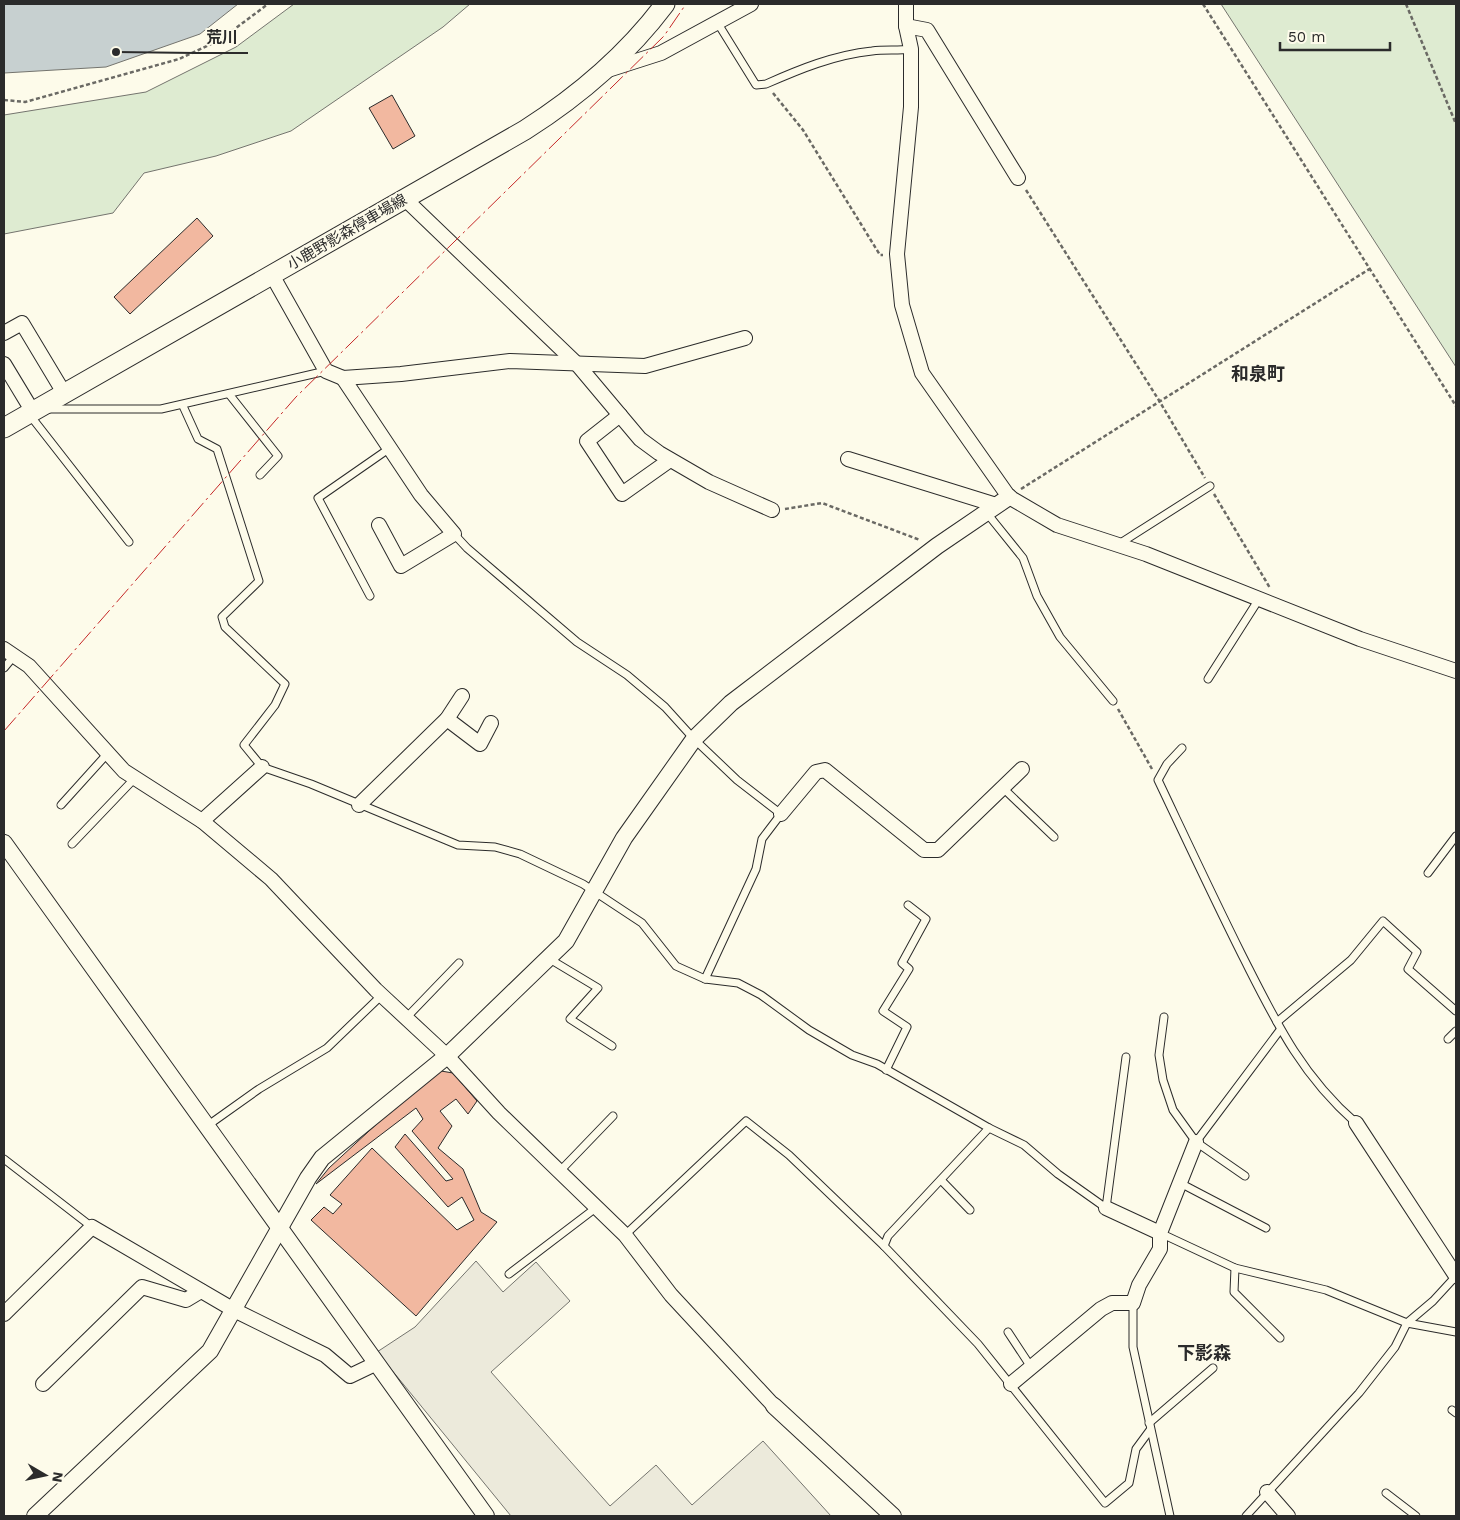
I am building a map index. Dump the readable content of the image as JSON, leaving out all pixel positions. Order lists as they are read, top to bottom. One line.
{"streets":{"main road":["小鹿野影森停車場線"]},"districts":["和泉町","下影森"],"places":["荒川"],"scale_bar":"50 m","north":"right"}
